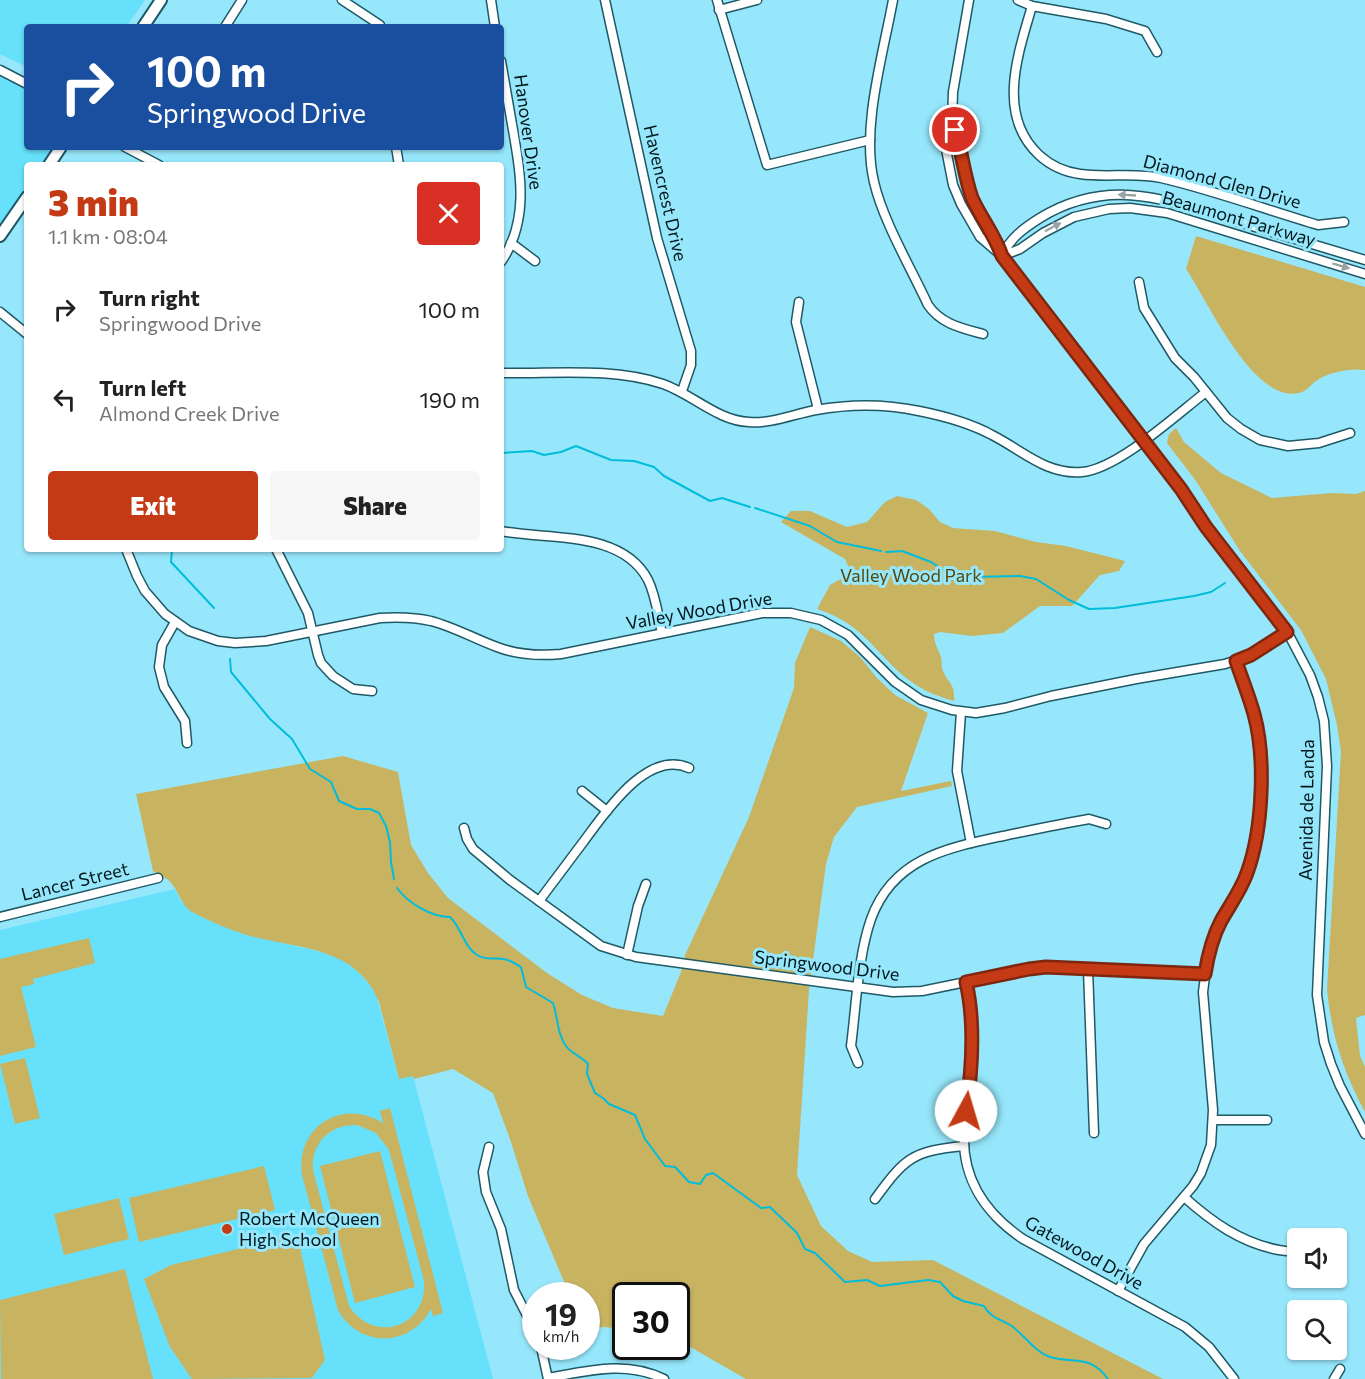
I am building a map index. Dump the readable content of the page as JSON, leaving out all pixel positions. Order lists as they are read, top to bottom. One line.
{"streets":{"street":["Hanover Drive","Diamond Glen Drive","Havencrest Drive","Beaumont Parkway","Valley Wood Drive","Avenida de Landa","Lancer Street","Springwood Drive","Gatewood Drive"]},"crossings":[["Beaumont Parkway","Avenida de Landa"],["Valley Wood Drive","Avenida de Landa"],["Springwood Drive","Gatewood Drive"]],"parks":["Valley Wood Park"],"places":["Robert McQueen High School"],"page":{"turn":["100 m","Springwood Drive"],"heading":["3 min","1.1 km · 08:04"],"list":[{"name":"Turn right","note":"Springwood Drive","value":"100 m"},{"name":"Turn left","note":"Almond Creek Drive","value":"190 m"}],"buttons":["Exit","Share"],"speed":"19 km/h","limit":"30"}}
